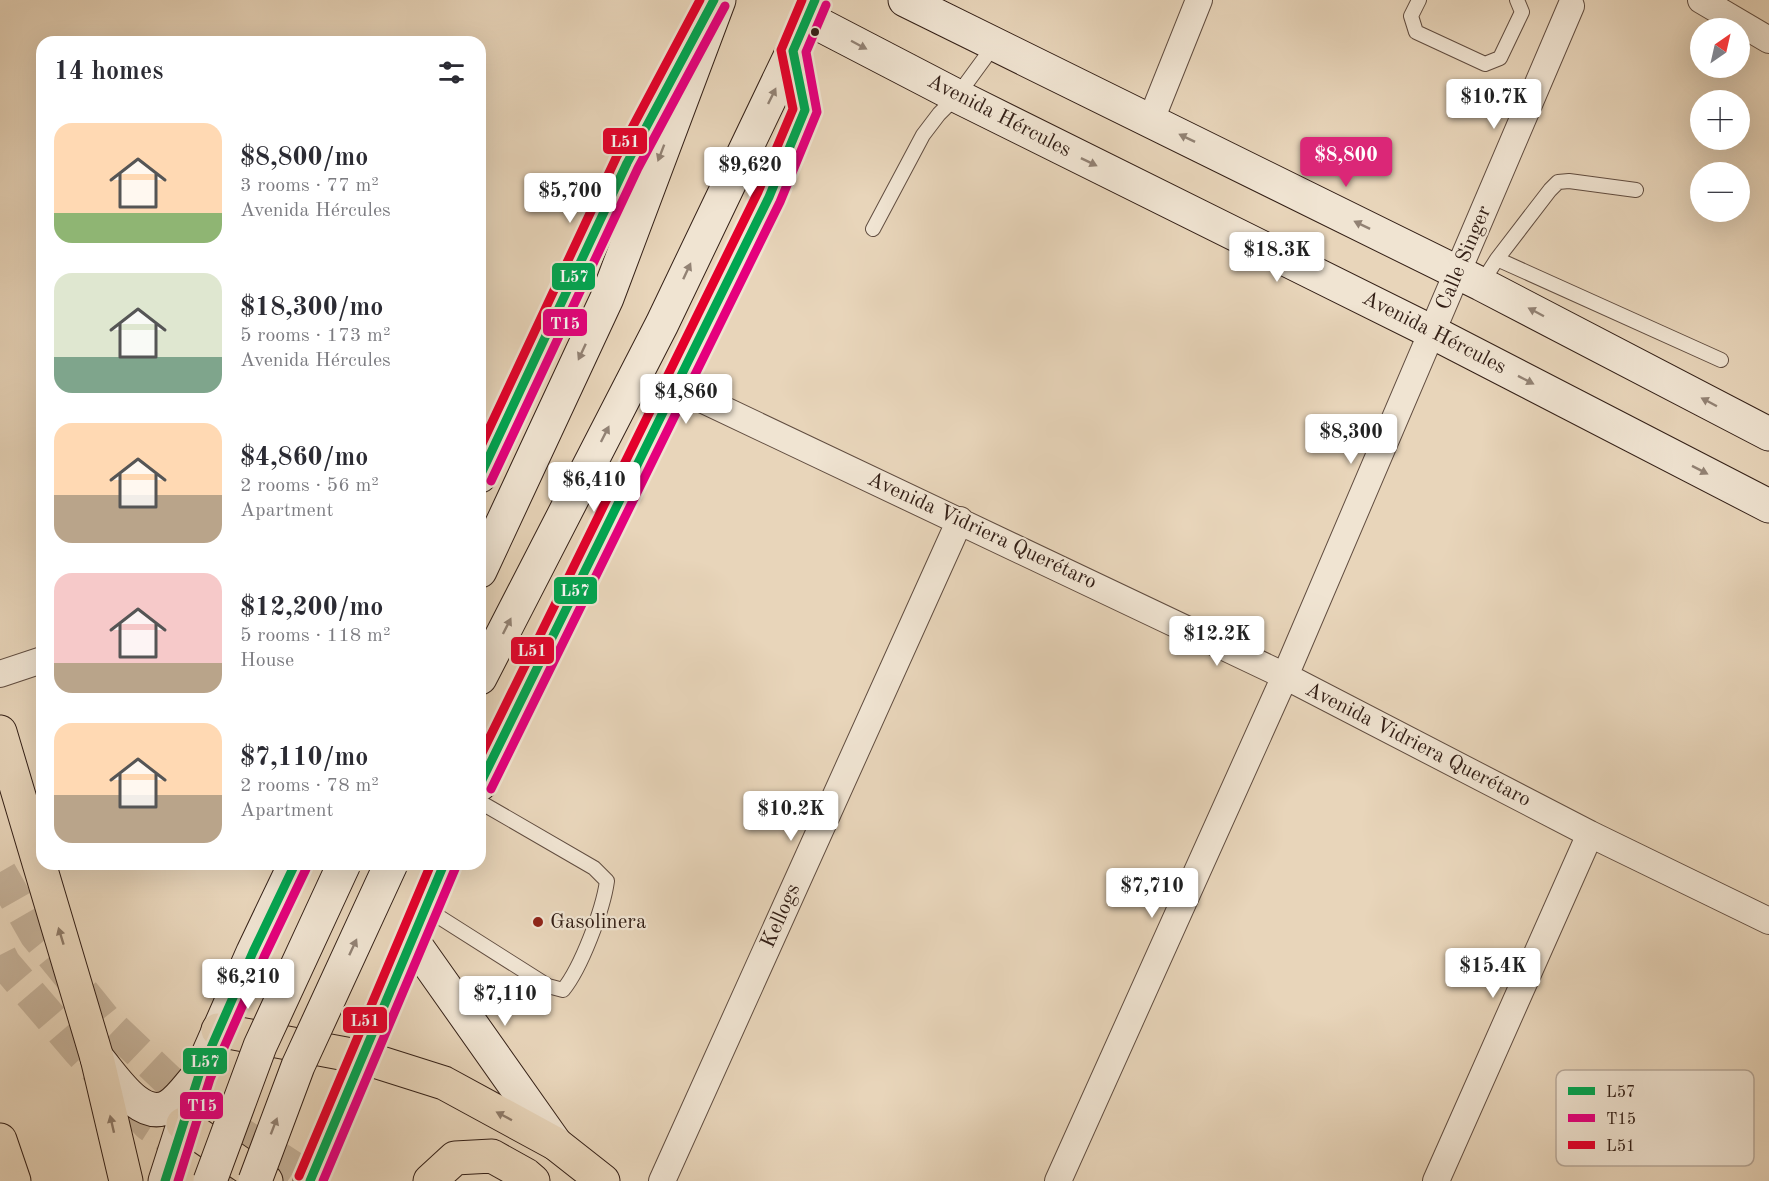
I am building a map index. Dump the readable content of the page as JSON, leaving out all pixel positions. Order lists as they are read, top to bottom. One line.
{"streets":{"street":["Avenida Hércules","Calle Singer","Avenida Vidriera Querétaro","Kellogs"]},"crossings":[["Avenida Hércules","Calle Singer"],["Calle Singer","Avenida Vidriera Querétaro"],["Avenida Vidriera Querétaro","Kellogs"]],"places":["Gasolinera"],"lines":["transit line L57","transit line L51","transit line T15"],"legend":["L57","T15","L51"],"north":"top right","page":{"map_buttons":["+","−"],"heading":"14 homes","price":["$10.7K","$8,800","$9,620","$5,700","$18.3K","$4,860","$8,300","$6,410","$12.2K","$10.2K","$7,710","$15.4K","$6,210","$7,110"],"list":[{"name":"$8,800/mo","note":"3 rooms · 77 m² · Avenida Hércules"},{"name":"$18,300/mo","note":"5 rooms · 173 m² · Avenida Hércules"},{"name":"$4,860/mo","note":"2 rooms · 56 m² · Apartment"},{"name":"$12,200/mo","note":"5 rooms · 118 m² · House"},{"name":"$7,110/mo","note":"2 rooms · 78 m² · Apartment"}]}}
